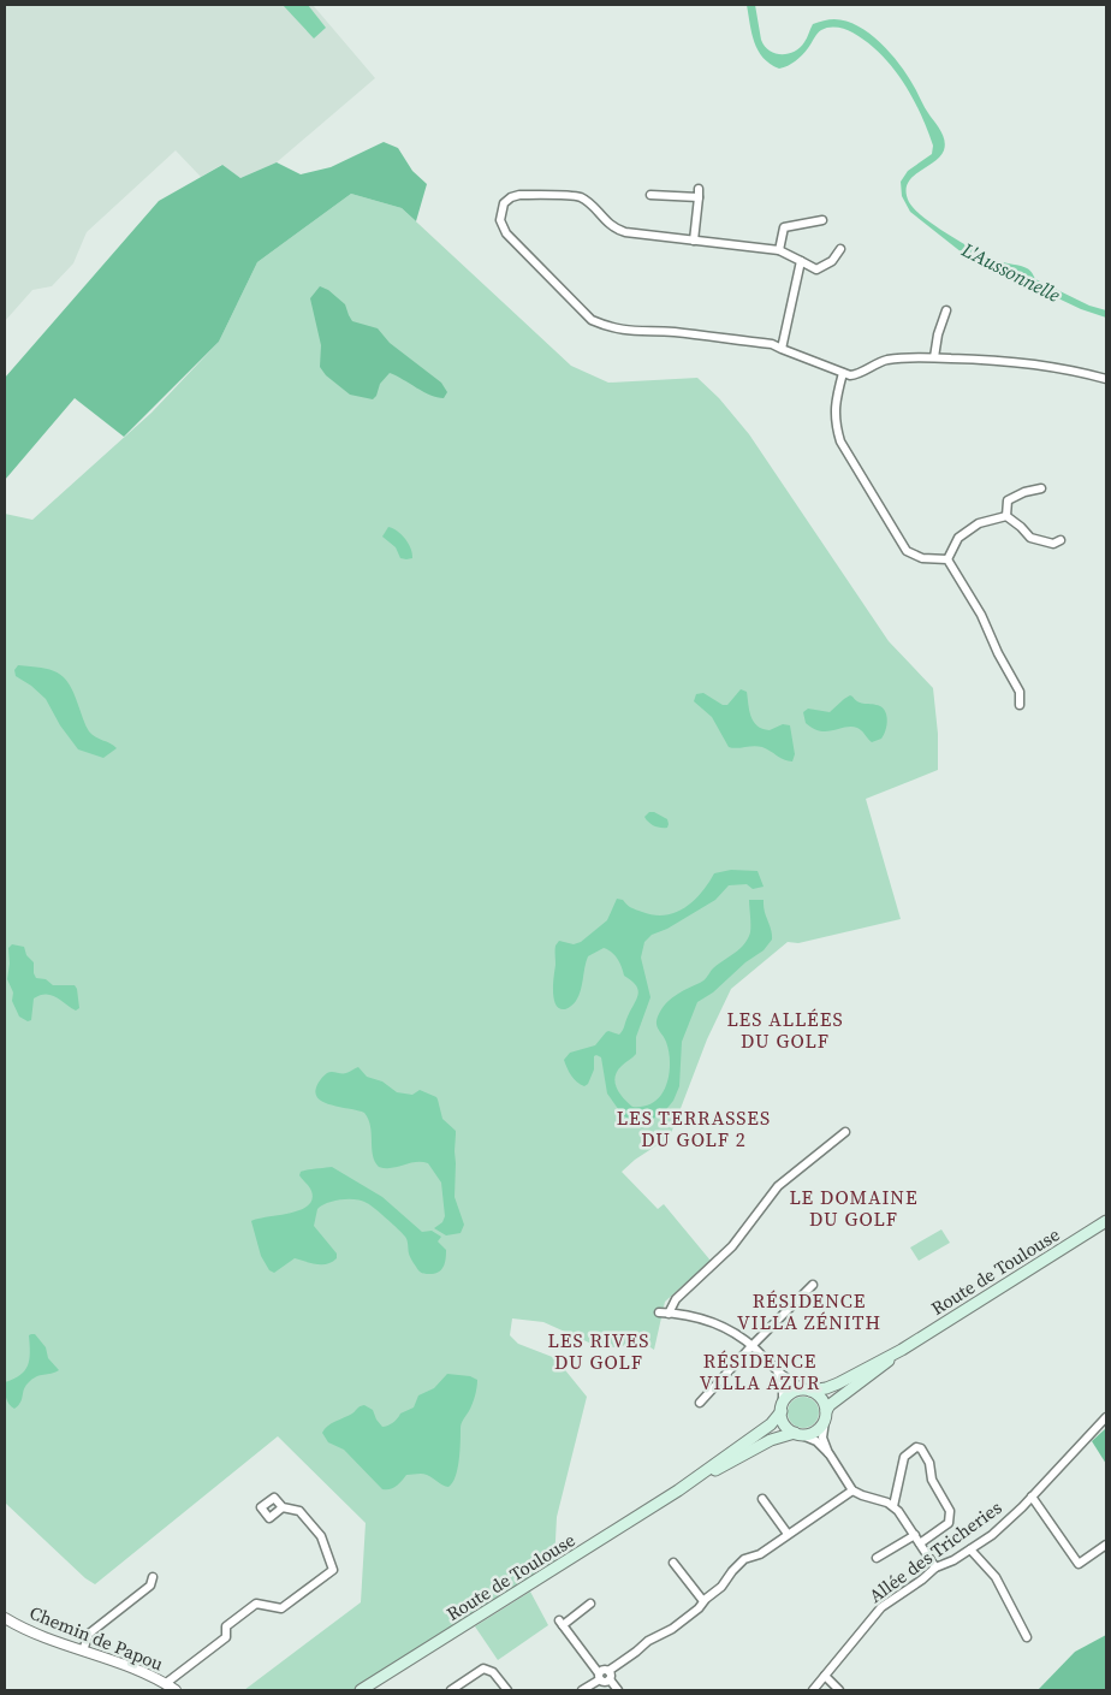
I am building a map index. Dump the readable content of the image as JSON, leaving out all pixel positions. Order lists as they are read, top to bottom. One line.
{"streets":{"main road":["Route de Toulouse"],"street":["Allée des Tricheries","Chemin de Papou"]},"districts":["LES ALLÉES DU GOLF","LES TERRASSES DU GOLF 2","LE DOMAINE DU GOLF","RÉSIDENCE VILLA ZÉNITH","LES RIVES DU GOLF","RÉSIDENCE VILLA AZUR"],"water":["L'Aussonnelle"]}
